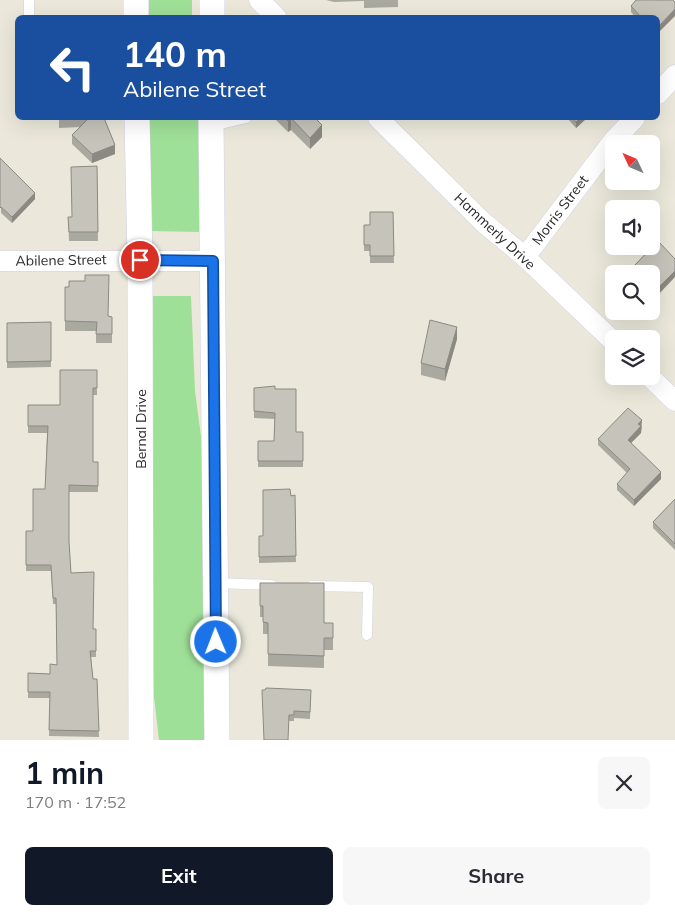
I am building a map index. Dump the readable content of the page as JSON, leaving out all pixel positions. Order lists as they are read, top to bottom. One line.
{"streets":{"street":["Morris Street","Hammerly Drive","Abilene Street","Bernal Drive"]},"crossings":[["Morris Street","Hammerly Drive"],["Abilene Street","Bernal Drive"]],"north":"top left","page":{"turn":["140 m","Abilene Street"],"heading":["1 min","170 m · 17:52"],"buttons":["Exit","Share"]}}
